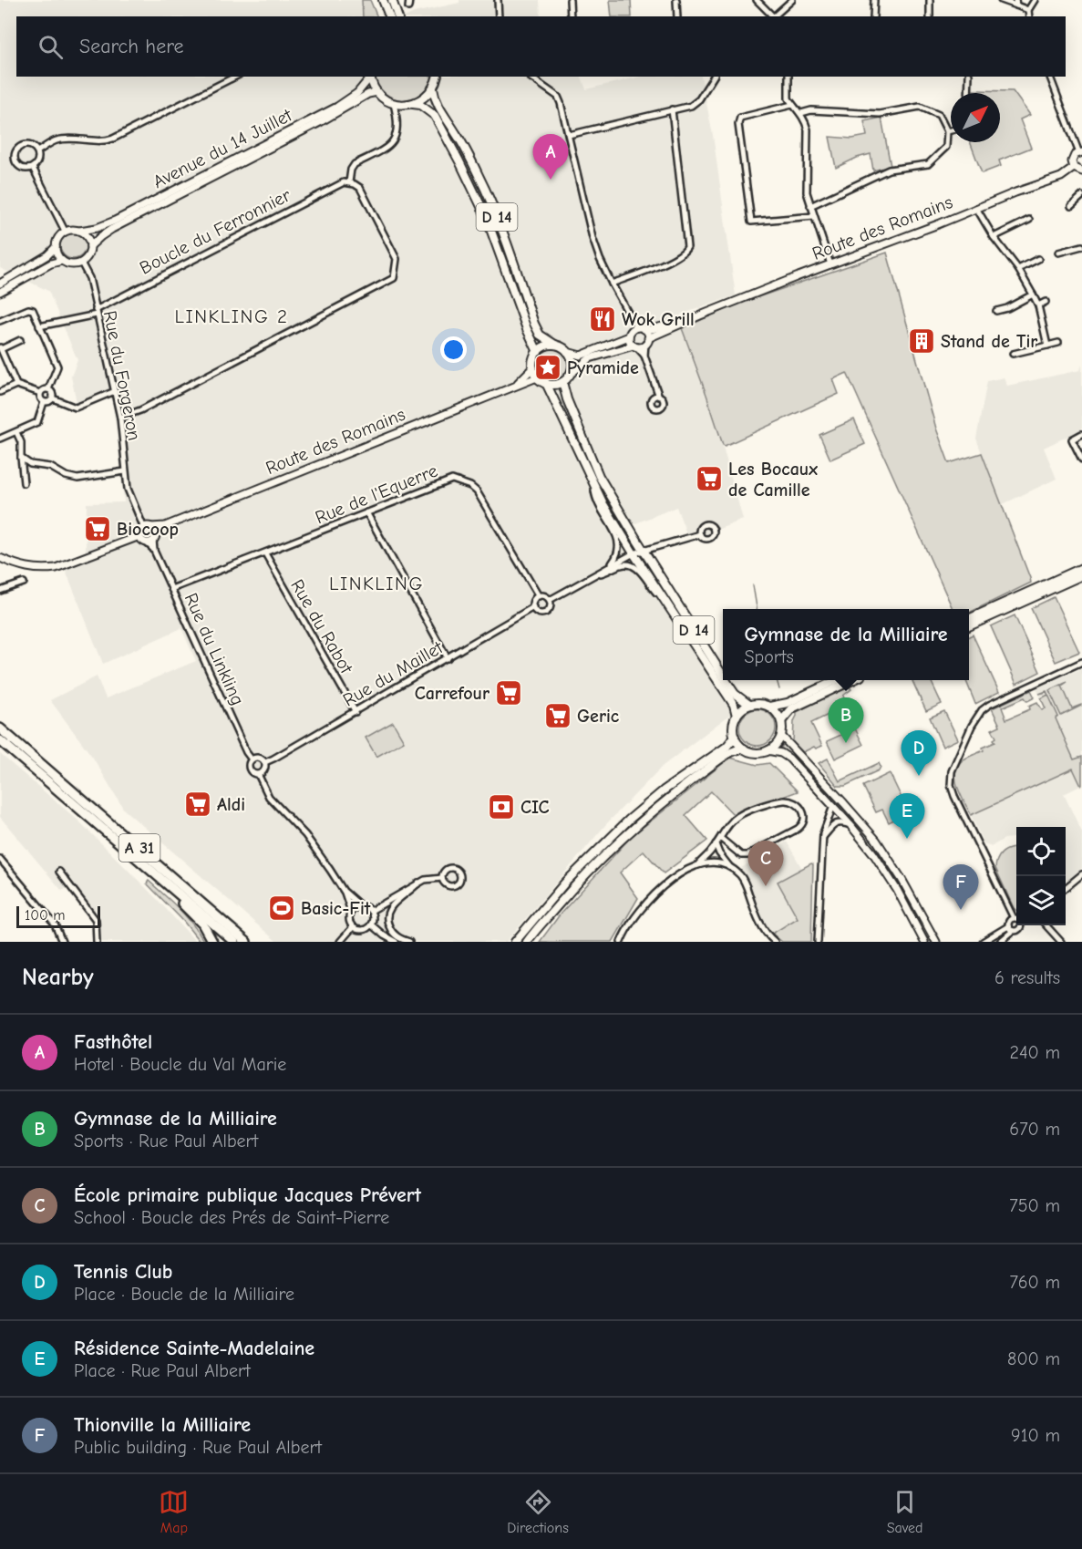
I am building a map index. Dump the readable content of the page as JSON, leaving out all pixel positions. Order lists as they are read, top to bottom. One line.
{"streets":{"highway":["A 31"],"main road":["Avenue du 14 Juillet","D 14","Route des Romains"],"street":["Boucle du Ferronnier","Rue du Forgeron","Rue de l'Equerre","Rue du Rabot","Rue du Linkling","Rue du Maillet"]},"crossings":[["Avenue du 14 Juillet","Rue du Forgeron"],["D 14","Route des Romains"],["Route des Romains","Rue du Forgeron"],["Route des Romains","Rue du Linkling"],["Boucle du Ferronnier","Rue du Forgeron"],["Rue du Forgeron","Rue du Linkling"],["Rue de l'Equerre","Rue du Rabot"],["Rue de l'Equerre","Rue du Linkling"],["Rue de l'Equerre","Rue du Maillet"],["Rue du Rabot","Rue du Maillet"],["Rue du Linkling","Rue du Maillet"]],"districts":["LINKLING 2","LINKLING"],"places":{"restaurant":["Wok Grill"],"building":["Stand de Tir"],"place":["Pyramide"],"supermarket":["Les Bocaux de Camille","Biocoop","Carrefour","Geric","Aldi"],"bank":["CIC"],"sports":["Basic-Fit"]},"scale_bar":"100 m","north":"top right","page":{"search":"Search here","pins":["A","B","D","E","C","F"],"popup":["Gymnase de la Milliaire","Sports"],"scale":"100 m","heading":["Nearby","6 results"],"list":[{"mark":"A","name":"Fasthôtel","note":"Hotel · Boucle du Val Marie","value":"240 m"},{"mark":"B","name":"Gymnase de la Milliaire","note":"Sports · Rue Paul Albert","value":"670 m"},{"mark":"C","name":"École primaire publique Jacques Prévert","note":"School · Boucle des Prés de Saint-Pierre","value":"750 m"},{"mark":"D","name":"Tennis Club","note":"Place · Boucle de la Milliaire","value":"760 m"},{"mark":"E","name":"Résidence Sainte-Madelaine","note":"Place · Rue Paul Albert","value":"800 m"},{"mark":"F","name":"Thionville la Milliaire","note":"Public building · Rue Paul Albert","value":"910 m"}],"nav":["Map","Directions","Saved"]}}
